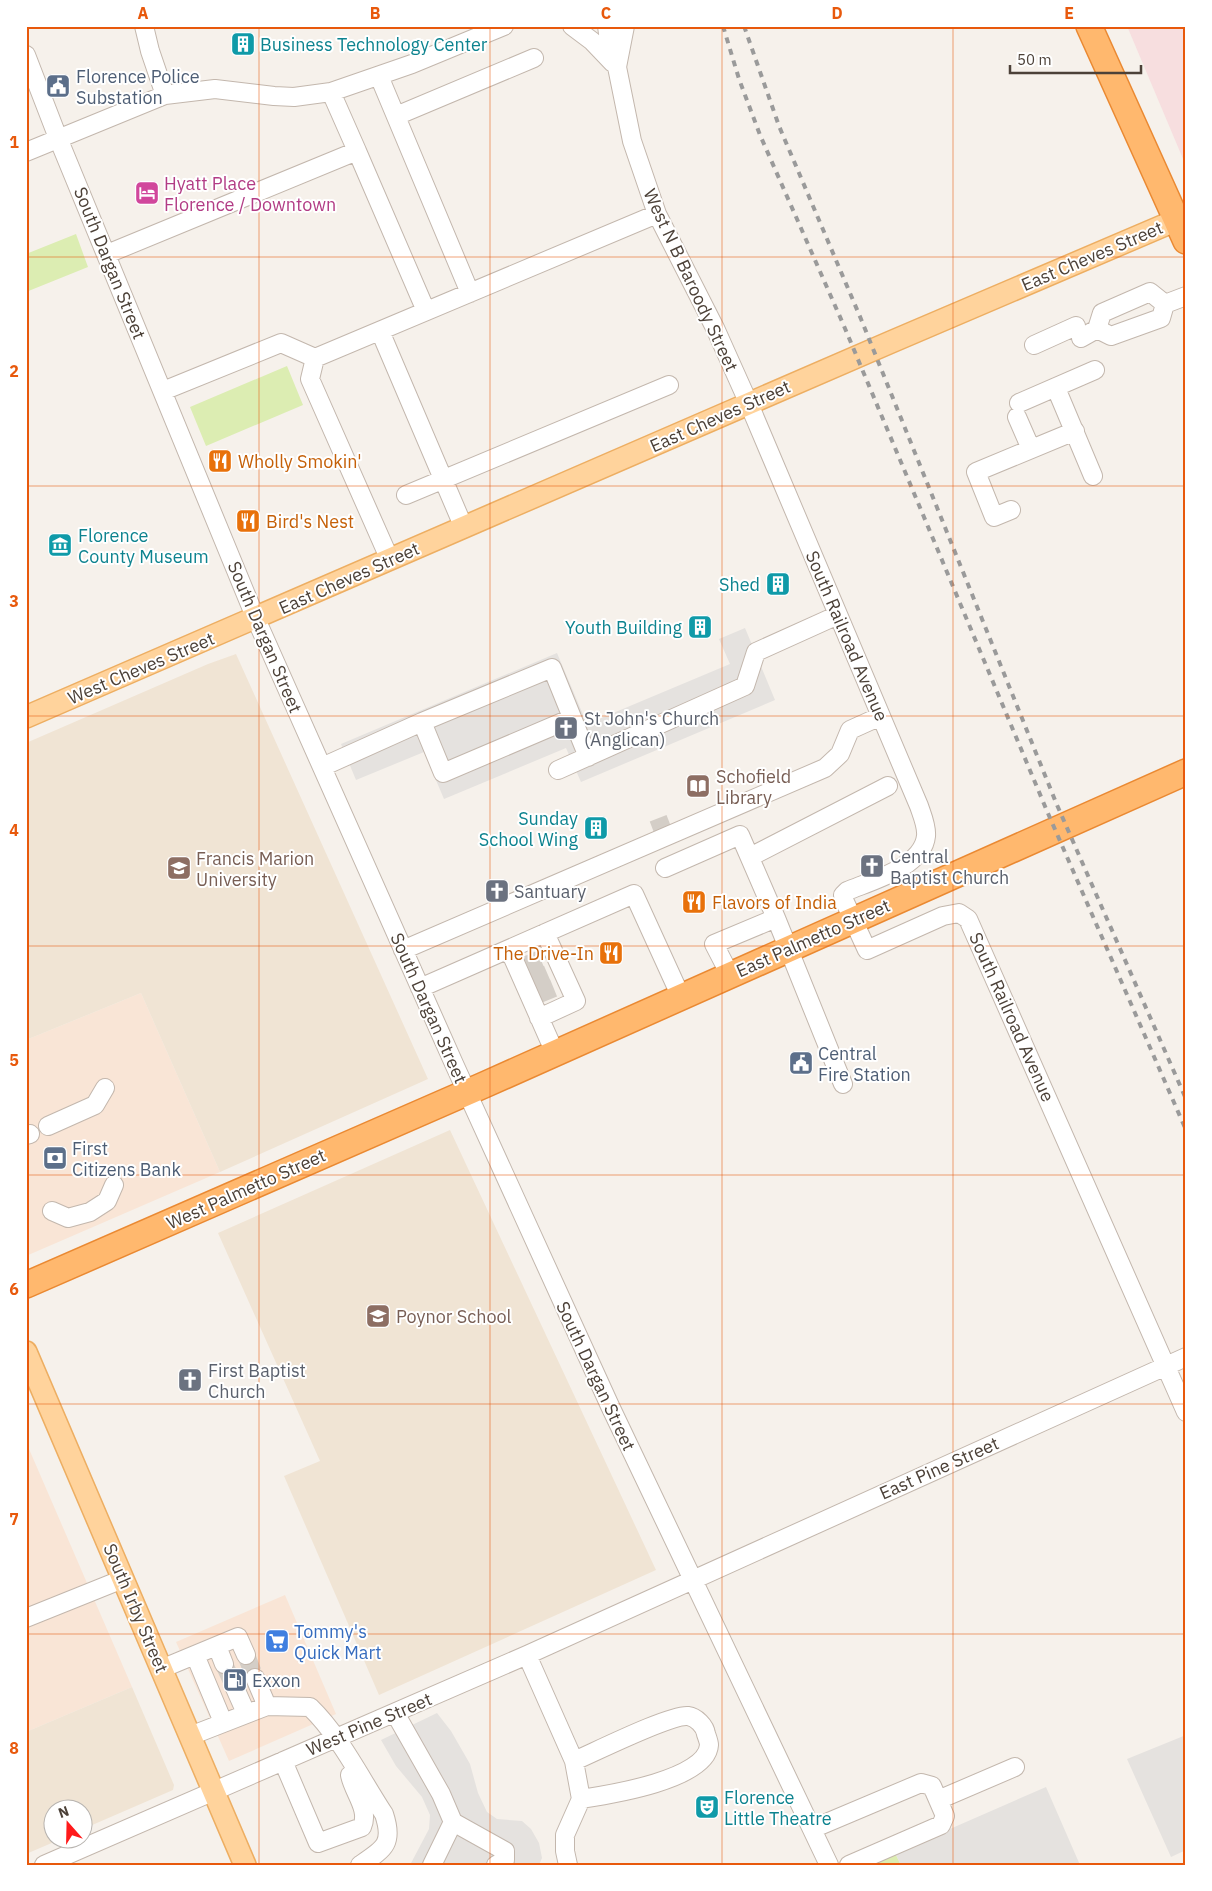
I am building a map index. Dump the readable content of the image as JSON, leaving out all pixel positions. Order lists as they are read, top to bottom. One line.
{"streets":{"highway":["East Palmetto Street","West Palmetto Street"],"main road":["East Cheves Street","West Cheves Street","South Irby Street"],"street":["South Dargan Street","West N B Baroody Street","South Railroad Avenue","East Pine Street","West Pine Street"]},"crossings":[["East Cheves Street","South Dargan Street"],["East Cheves Street","West N B Baroody Street"],["East Cheves Street","South Railroad Avenue"],["East Cheves Street","West Cheves Street"],["South Dargan Street","West Cheves Street"],["South Dargan Street","East Palmetto Street"],["South Dargan Street","West Palmetto Street"],["South Dargan Street","East Pine Street"],["South Dargan Street","West Pine Street"],["West N B Baroody Street","South Railroad Avenue"],["South Railroad Avenue","East Palmetto Street"],["South Railroad Avenue","East Pine Street"],["East Palmetto Street","West Palmetto Street"],["East Pine Street","West Pine Street"],["South Irby Street","West Pine Street"]],"places":{"building":["Business Technology Center","Shed","Youth Building","Sunday School Wing"],"public building":["Florence Police Substation","Central Fire Station"],"hotel":["Hyatt Place Florence / Downtown"],"restaurant":["Wholly Smokin'","Bird's Nest","Flavors of India","The Drive-In"],"museum":["Florence County Museum"],"church":["St John's Church (Anglican)","Central Baptist Church","Santuary","First Baptist Church"],"library":["Schofield Library"],"school or university":["Francis Marion University","Poynor School"],"bank":["First Citizens Bank"],"supermarket":["Tommy's Quick Mart"],"fuel station":["Exxon"],"theatre":["Florence Little Theatre"]},"scale_bar":"50 m","north":"top","grid":{"columns":["A","B","C","D","E"],"rows":["1","2","3","4","5","6","7","8"]}}
